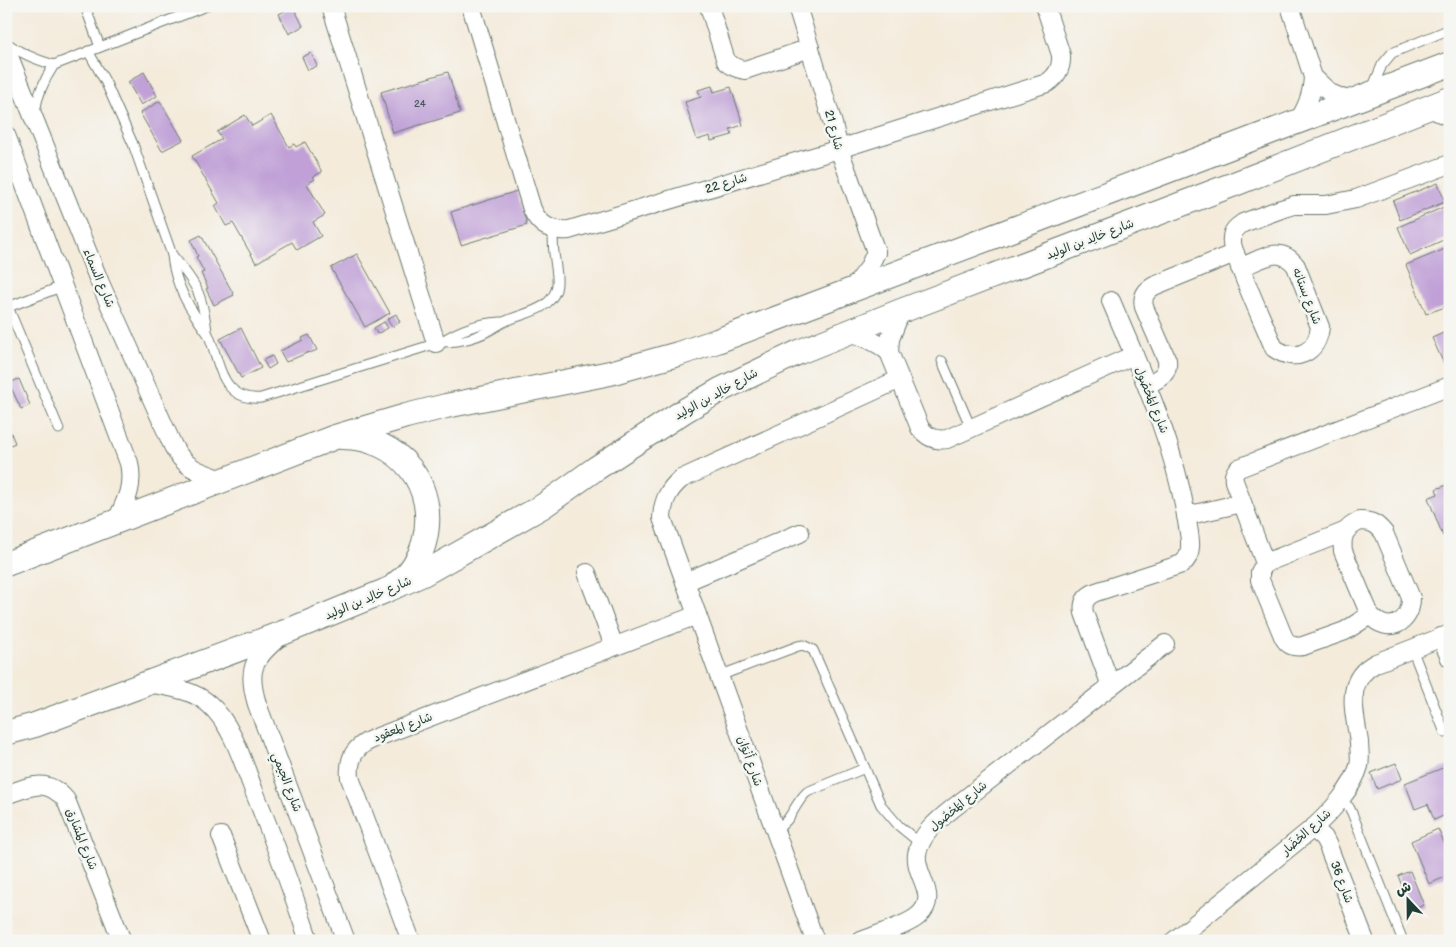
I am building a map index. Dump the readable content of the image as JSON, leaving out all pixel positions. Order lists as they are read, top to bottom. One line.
{"streets":{"street":["شارع 21","شارع 22","شارع خالِد بن الوليد","شارع السماء","شارع بستانه","شارع المَحْصُول","شارع المعقود","شارع أَنْوَان","شارع الجيمي","شارع الحْضَار","شارع المشارق","شارع 36"]},"crossings":[["شارع 21","شارع 22"],["شارع خالِد بن الوليد","شارع الجيمي"],["شارع المَحْصُول","شارع أَنْوَان"],["شارع المعقود","شارع أَنْوَان"],["شارع الحْضَار","شارع 36"]],"house_numbers":["24"],"north":"top"}
